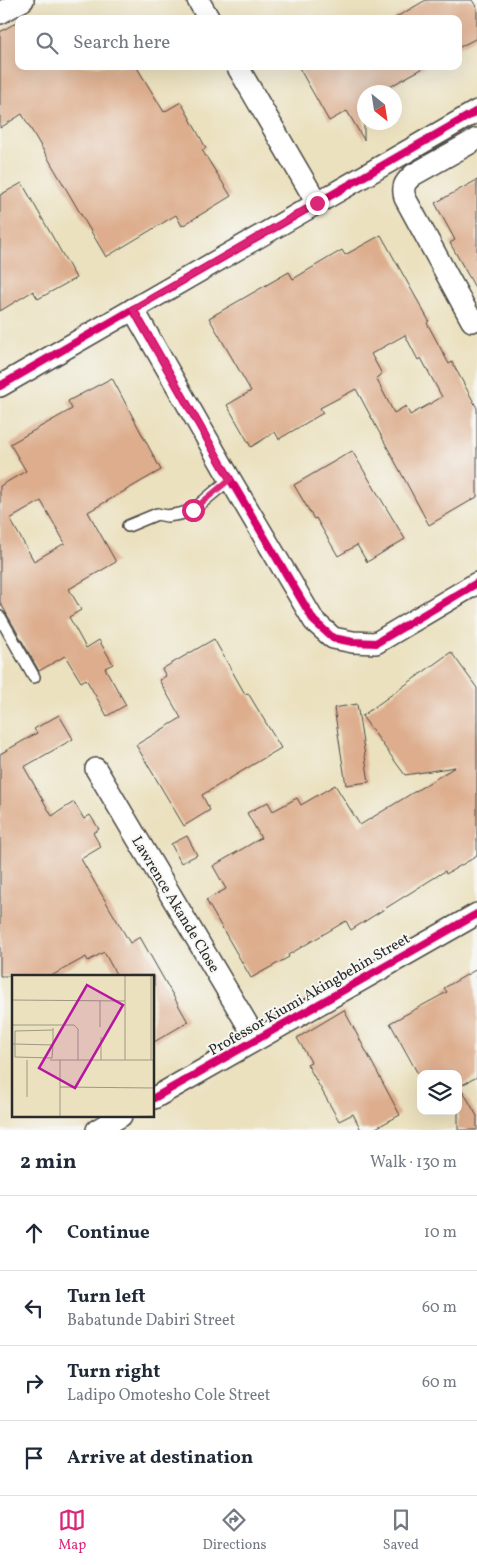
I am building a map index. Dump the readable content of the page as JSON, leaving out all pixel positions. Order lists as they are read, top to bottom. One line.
{"streets":{"street":["Lawrence Akande Close","Professor Kiumi Akingbehin Street"]},"crossings":[["Lawrence Akande Close","Professor Kiumi Akingbehin Street"]],"north":"bottom right","page":{"search":"Search here","heading":["2 min","Walk · 130 m"],"list":[["Continue","10 m"],["Turn left","Babatunde Dabiri Street","60 m"],["Turn right","Ladipo Omotesho Cole Street","60 m"],"Arrive at destination"],"nav":["Map","Directions","Saved"]}}
